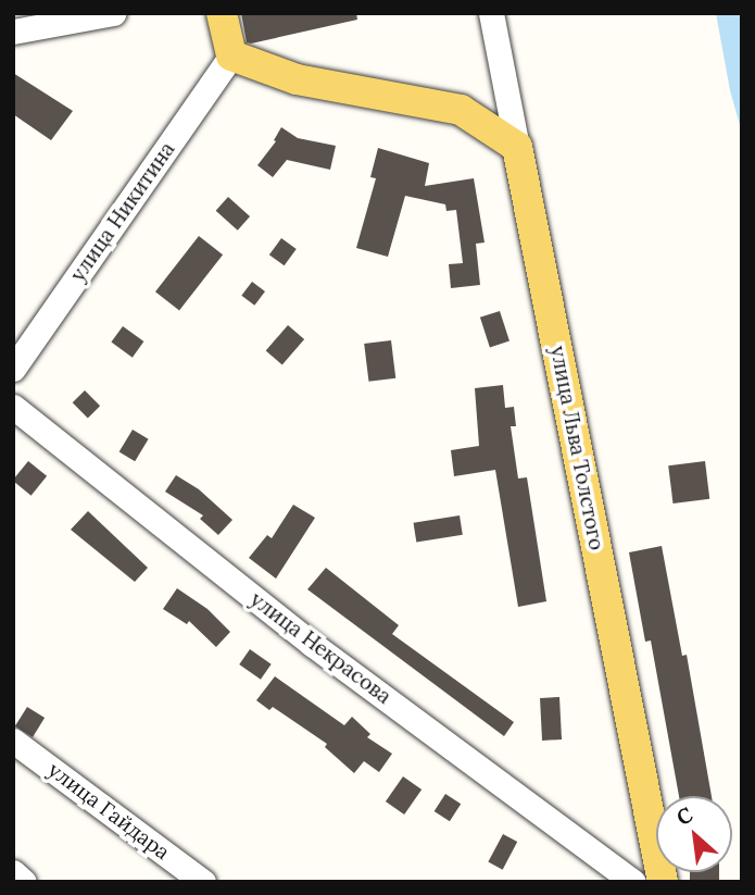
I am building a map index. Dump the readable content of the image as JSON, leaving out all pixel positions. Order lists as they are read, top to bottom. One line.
{"streets":{"main road":["улица Льва Толстого"],"street":["улица Никитина","улица Некрасова","улица Гайдара"]},"north":"top left"}
